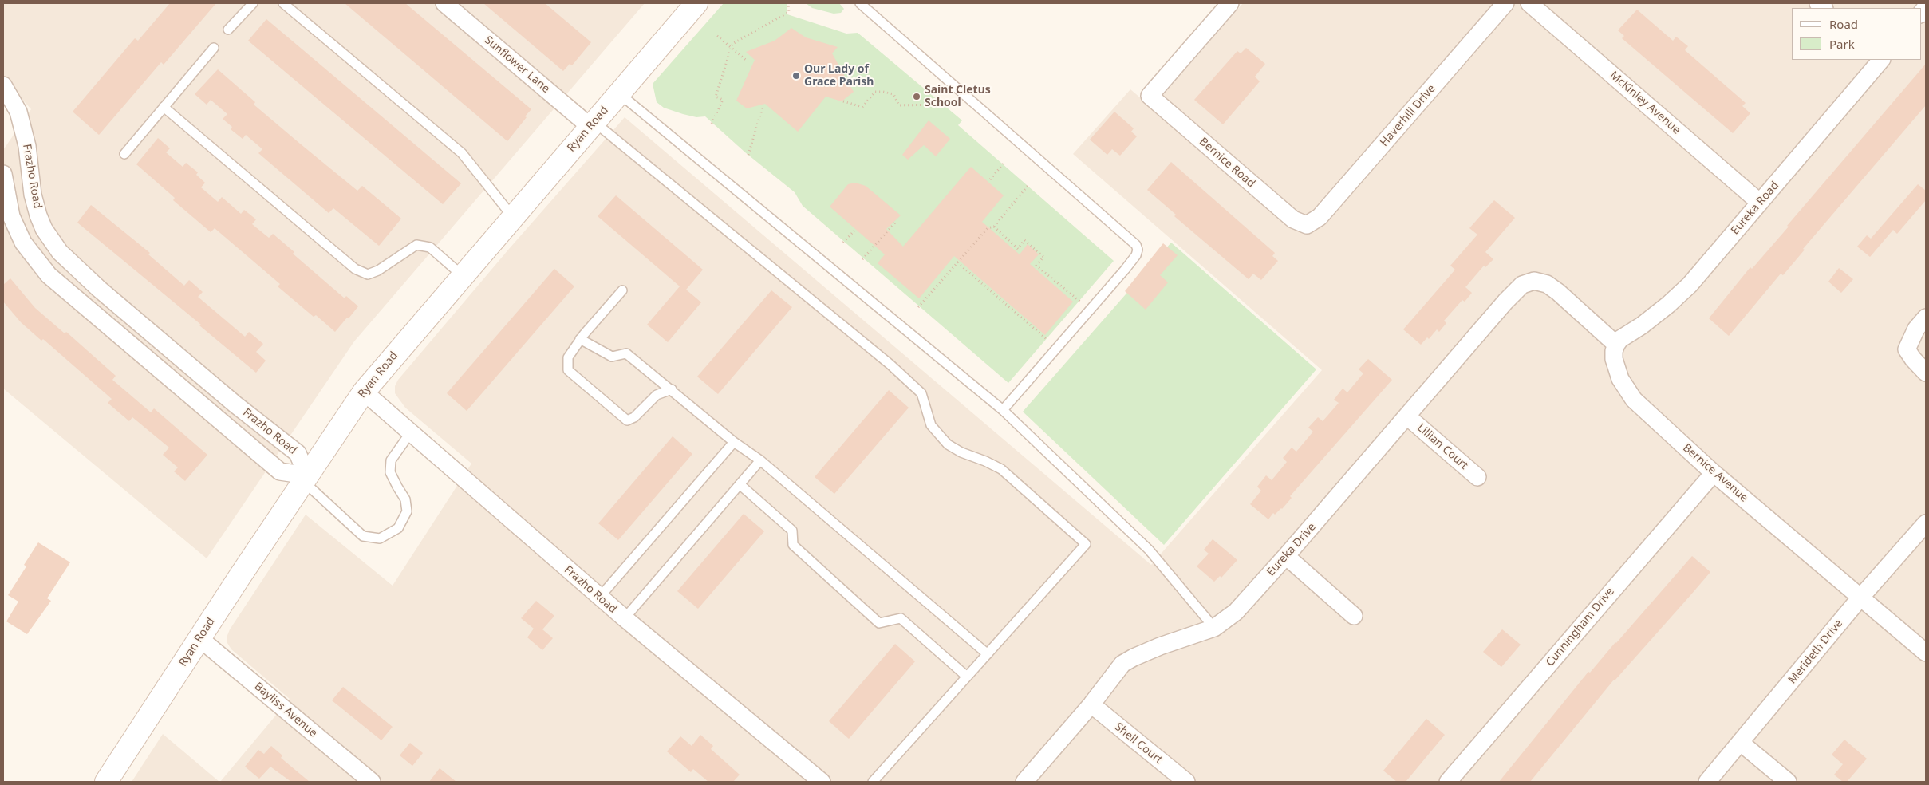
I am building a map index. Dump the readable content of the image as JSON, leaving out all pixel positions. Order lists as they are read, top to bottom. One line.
{"streets":{"main road":["Ryan Road"],"street":["Sunflower Lane","McKinley Avenue","Haverhill Drive","Bernice Road","Frazho Road","Eureka Road","Lillian Court","Bernice Avenue","Eureka Drive","Cunningham Drive","Merideth Drive","Bayliss Avenue","Shell Court"]},"crossings":[["Sunflower Lane","Ryan Road"],["McKinley Avenue","Eureka Road"],["Haverhill Drive","Bernice Road"],["Ryan Road","Frazho Road"],["Ryan Road","Bayliss Avenue"],["Eureka Road","Bernice Avenue"],["Eureka Road","Eureka Drive"],["Lillian Court","Eureka Drive"],["Bernice Avenue","Eureka Drive"],["Bernice Avenue","Cunningham Drive"],["Bernice Avenue","Merideth Drive"],["Eureka Drive","Shell Court"]],"places":["Our Lady of Grace Parish","Saint Cletus School"],"legend":["Road","Park"]}
